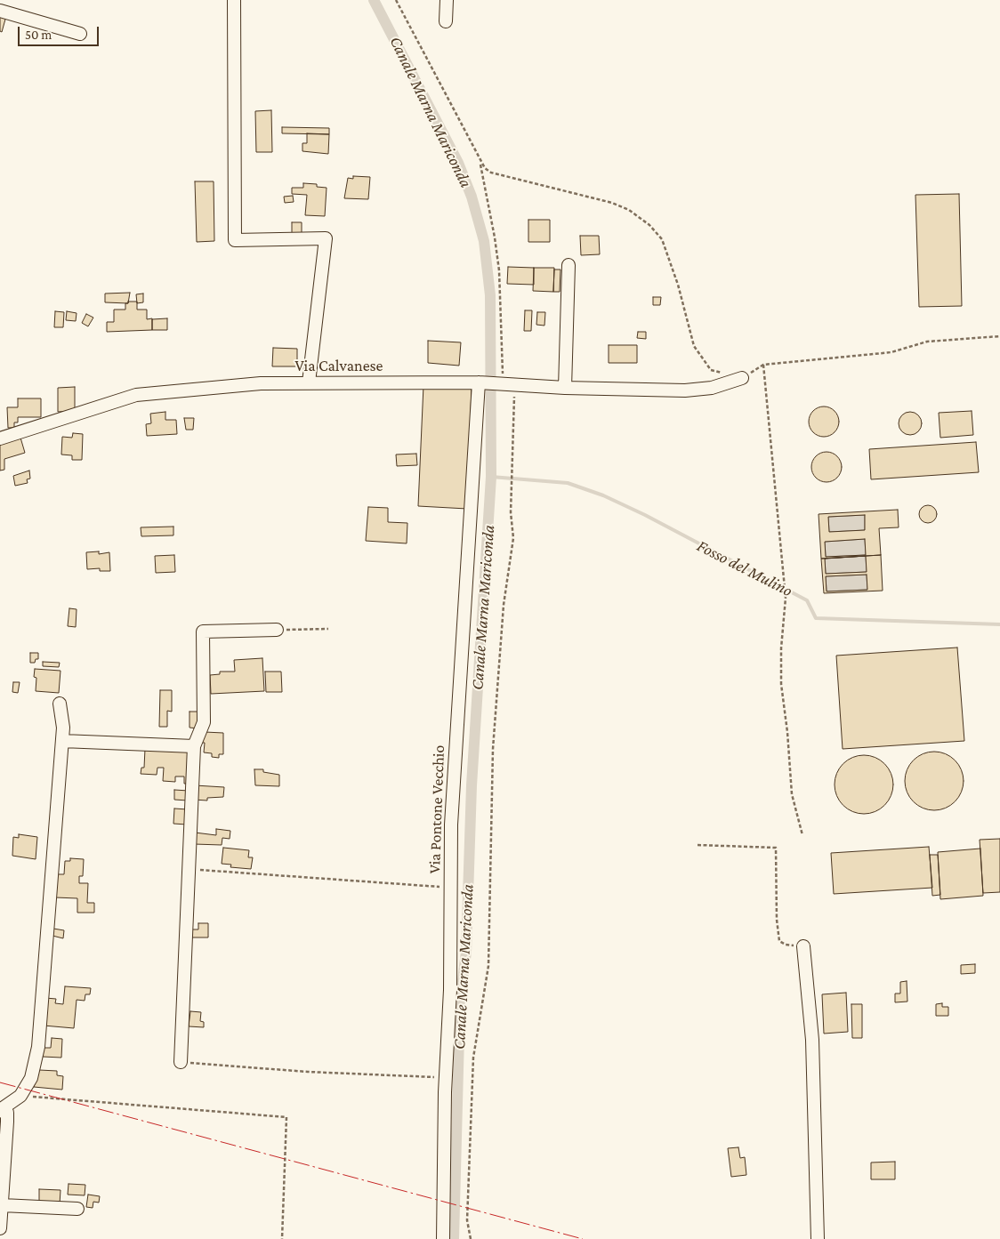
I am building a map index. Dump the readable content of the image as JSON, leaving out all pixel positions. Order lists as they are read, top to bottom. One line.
{"streets":{"street":["Via Calvanese","Via Pontone Vecchio"]},"crossings":[["Via Calvanese","Via Pontone Vecchio"]],"water":["Canale Marna Mariconda","Fosso del Mulino"],"scale_bar":"50 m"}
